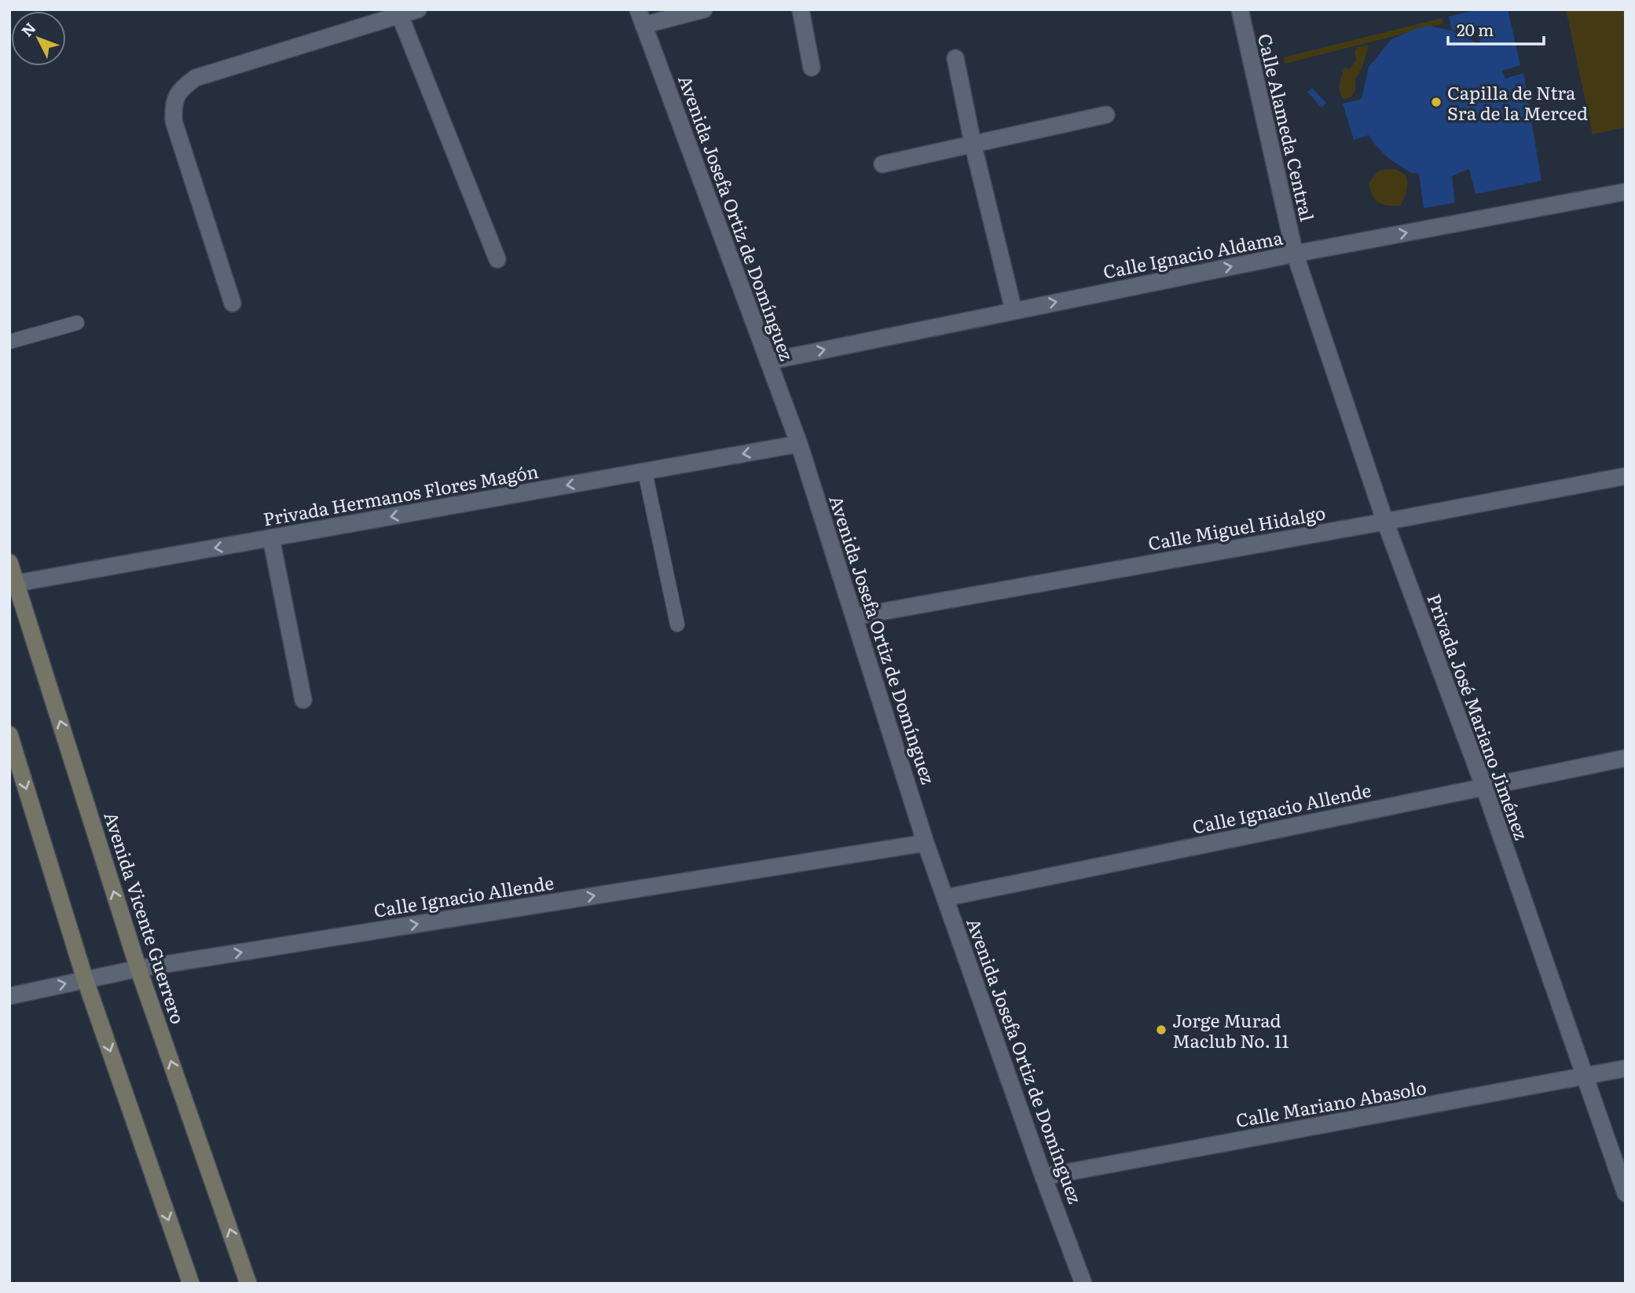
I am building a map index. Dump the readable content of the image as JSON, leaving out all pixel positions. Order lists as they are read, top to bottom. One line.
{"streets":{"main road":["Avenida Vicente Guerrero"],"street":["Calle Alameda Central","Avenida Josefa Ortiz de Domínguez","Calle Ignacio Aldama","Privada Hermanos Flores Magón","Calle Miguel Hidalgo","Privada José Mariano Jiménez","Calle Ignacio Allende","Calle Mariano Abasolo"]},"crossings":[["Calle Alameda Central","Calle Ignacio Aldama"],["Calle Alameda Central","Privada José Mariano Jiménez"],["Avenida Josefa Ortiz de Domínguez","Calle Ignacio Aldama"],["Avenida Josefa Ortiz de Domínguez","Privada Hermanos Flores Magón"],["Avenida Josefa Ortiz de Domínguez","Calle Miguel Hidalgo"],["Avenida Josefa Ortiz de Domínguez","Calle Ignacio Allende"],["Avenida Josefa Ortiz de Domínguez","Calle Mariano Abasolo"],["Calle Ignacio Aldama","Privada José Mariano Jiménez"],["Privada Hermanos Flores Magón","Avenida Vicente Guerrero"],["Calle Miguel Hidalgo","Privada José Mariano Jiménez"],["Privada José Mariano Jiménez","Calle Ignacio Allende"],["Privada José Mariano Jiménez","Calle Mariano Abasolo"],["Calle Ignacio Allende","Avenida Vicente Guerrero"]],"one_way":["Calle Ignacio Aldama","Privada Hermanos Flores Magón","Calle Ignacio Allende"],"places":["Capilla de Ntra Sra de la Merced","Jorge Murad Maclub No. 11"],"scale_bar":"20 m","north":"top left"}
